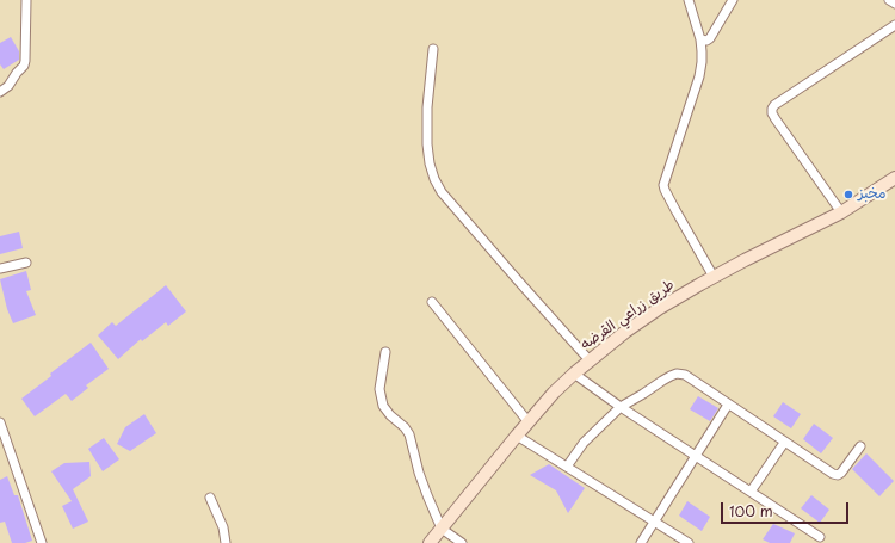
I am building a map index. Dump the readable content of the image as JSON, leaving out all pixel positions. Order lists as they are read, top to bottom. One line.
{"streets":{"main road":["طريق زراعي القرضه"]},"places":["مخبز"],"scale_bar":"100 m"}
